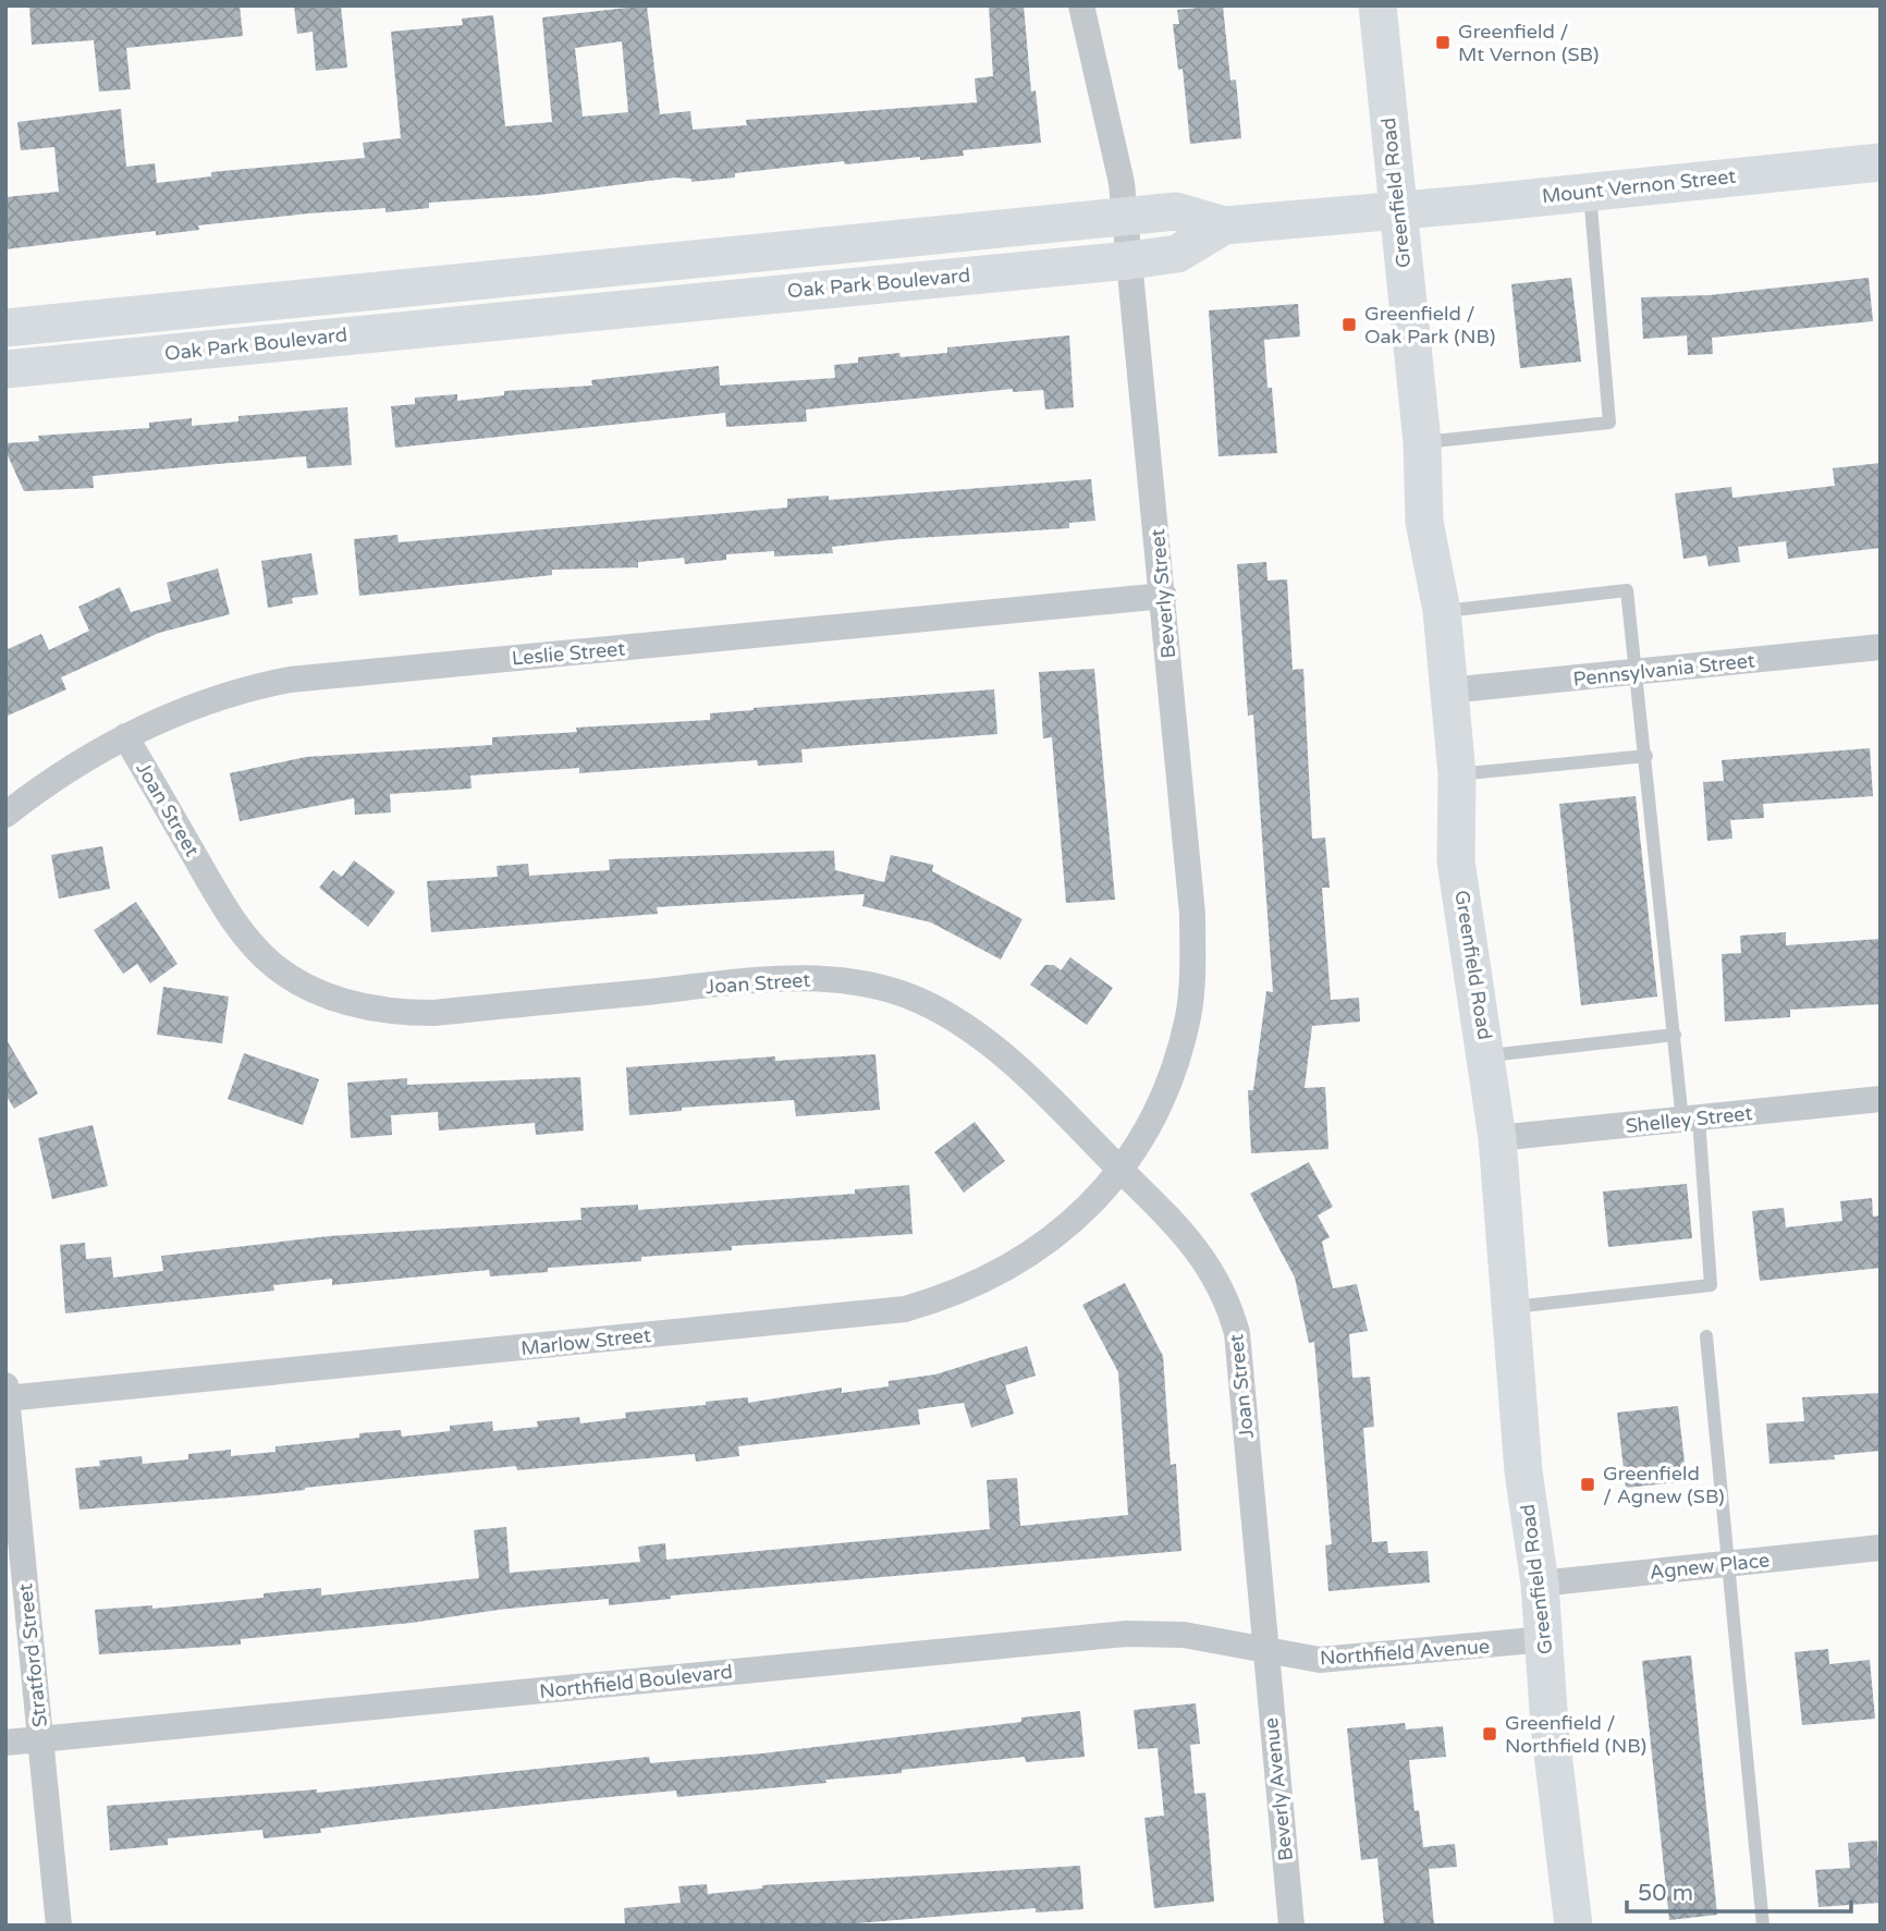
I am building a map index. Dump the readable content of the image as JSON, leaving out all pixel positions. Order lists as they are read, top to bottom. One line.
{"streets":{"street":["Mount Vernon Street","Greenfield Road","Oak Park Boulevard","Beverly Street","Leslie Street","Pennsylvania Street","Joan Street","Shelley Street","Marlow Street","Agnew Place","Northfield Avenue","Stratford Street","Northfield Boulevard","Beverly Avenue"]},"crossings":[["Mount Vernon Street","Greenfield Road"],["Mount Vernon Street","Oak Park Boulevard"],["Greenfield Road","Oak Park Boulevard"],["Greenfield Road","Pennsylvania Street"],["Greenfield Road","Shelley Street"],["Greenfield Road","Agnew Place"],["Greenfield Road","Northfield Avenue"],["Oak Park Boulevard","Beverly Street"],["Beverly Street","Leslie Street"],["Beverly Street","Joan Street"],["Beverly Street","Marlow Street"],["Leslie Street","Joan Street"],["Joan Street","Marlow Street"],["Joan Street","Northfield Avenue"],["Joan Street","Northfield Boulevard"],["Joan Street","Beverly Avenue"],["Marlow Street","Stratford Street"],["Northfield Avenue","Northfield Boulevard"],["Northfield Avenue","Beverly Avenue"],["Stratford Street","Northfield Boulevard"],["Northfield Boulevard","Beverly Avenue"]],"places":{"transit":["Greenfield / Mt Vernon (SB)","Greenfield / Oak Park (NB)","Greenfield / Agnew (SB)","Greenfield / Northfield (NB)"]},"scale_bar":"50 m"}
